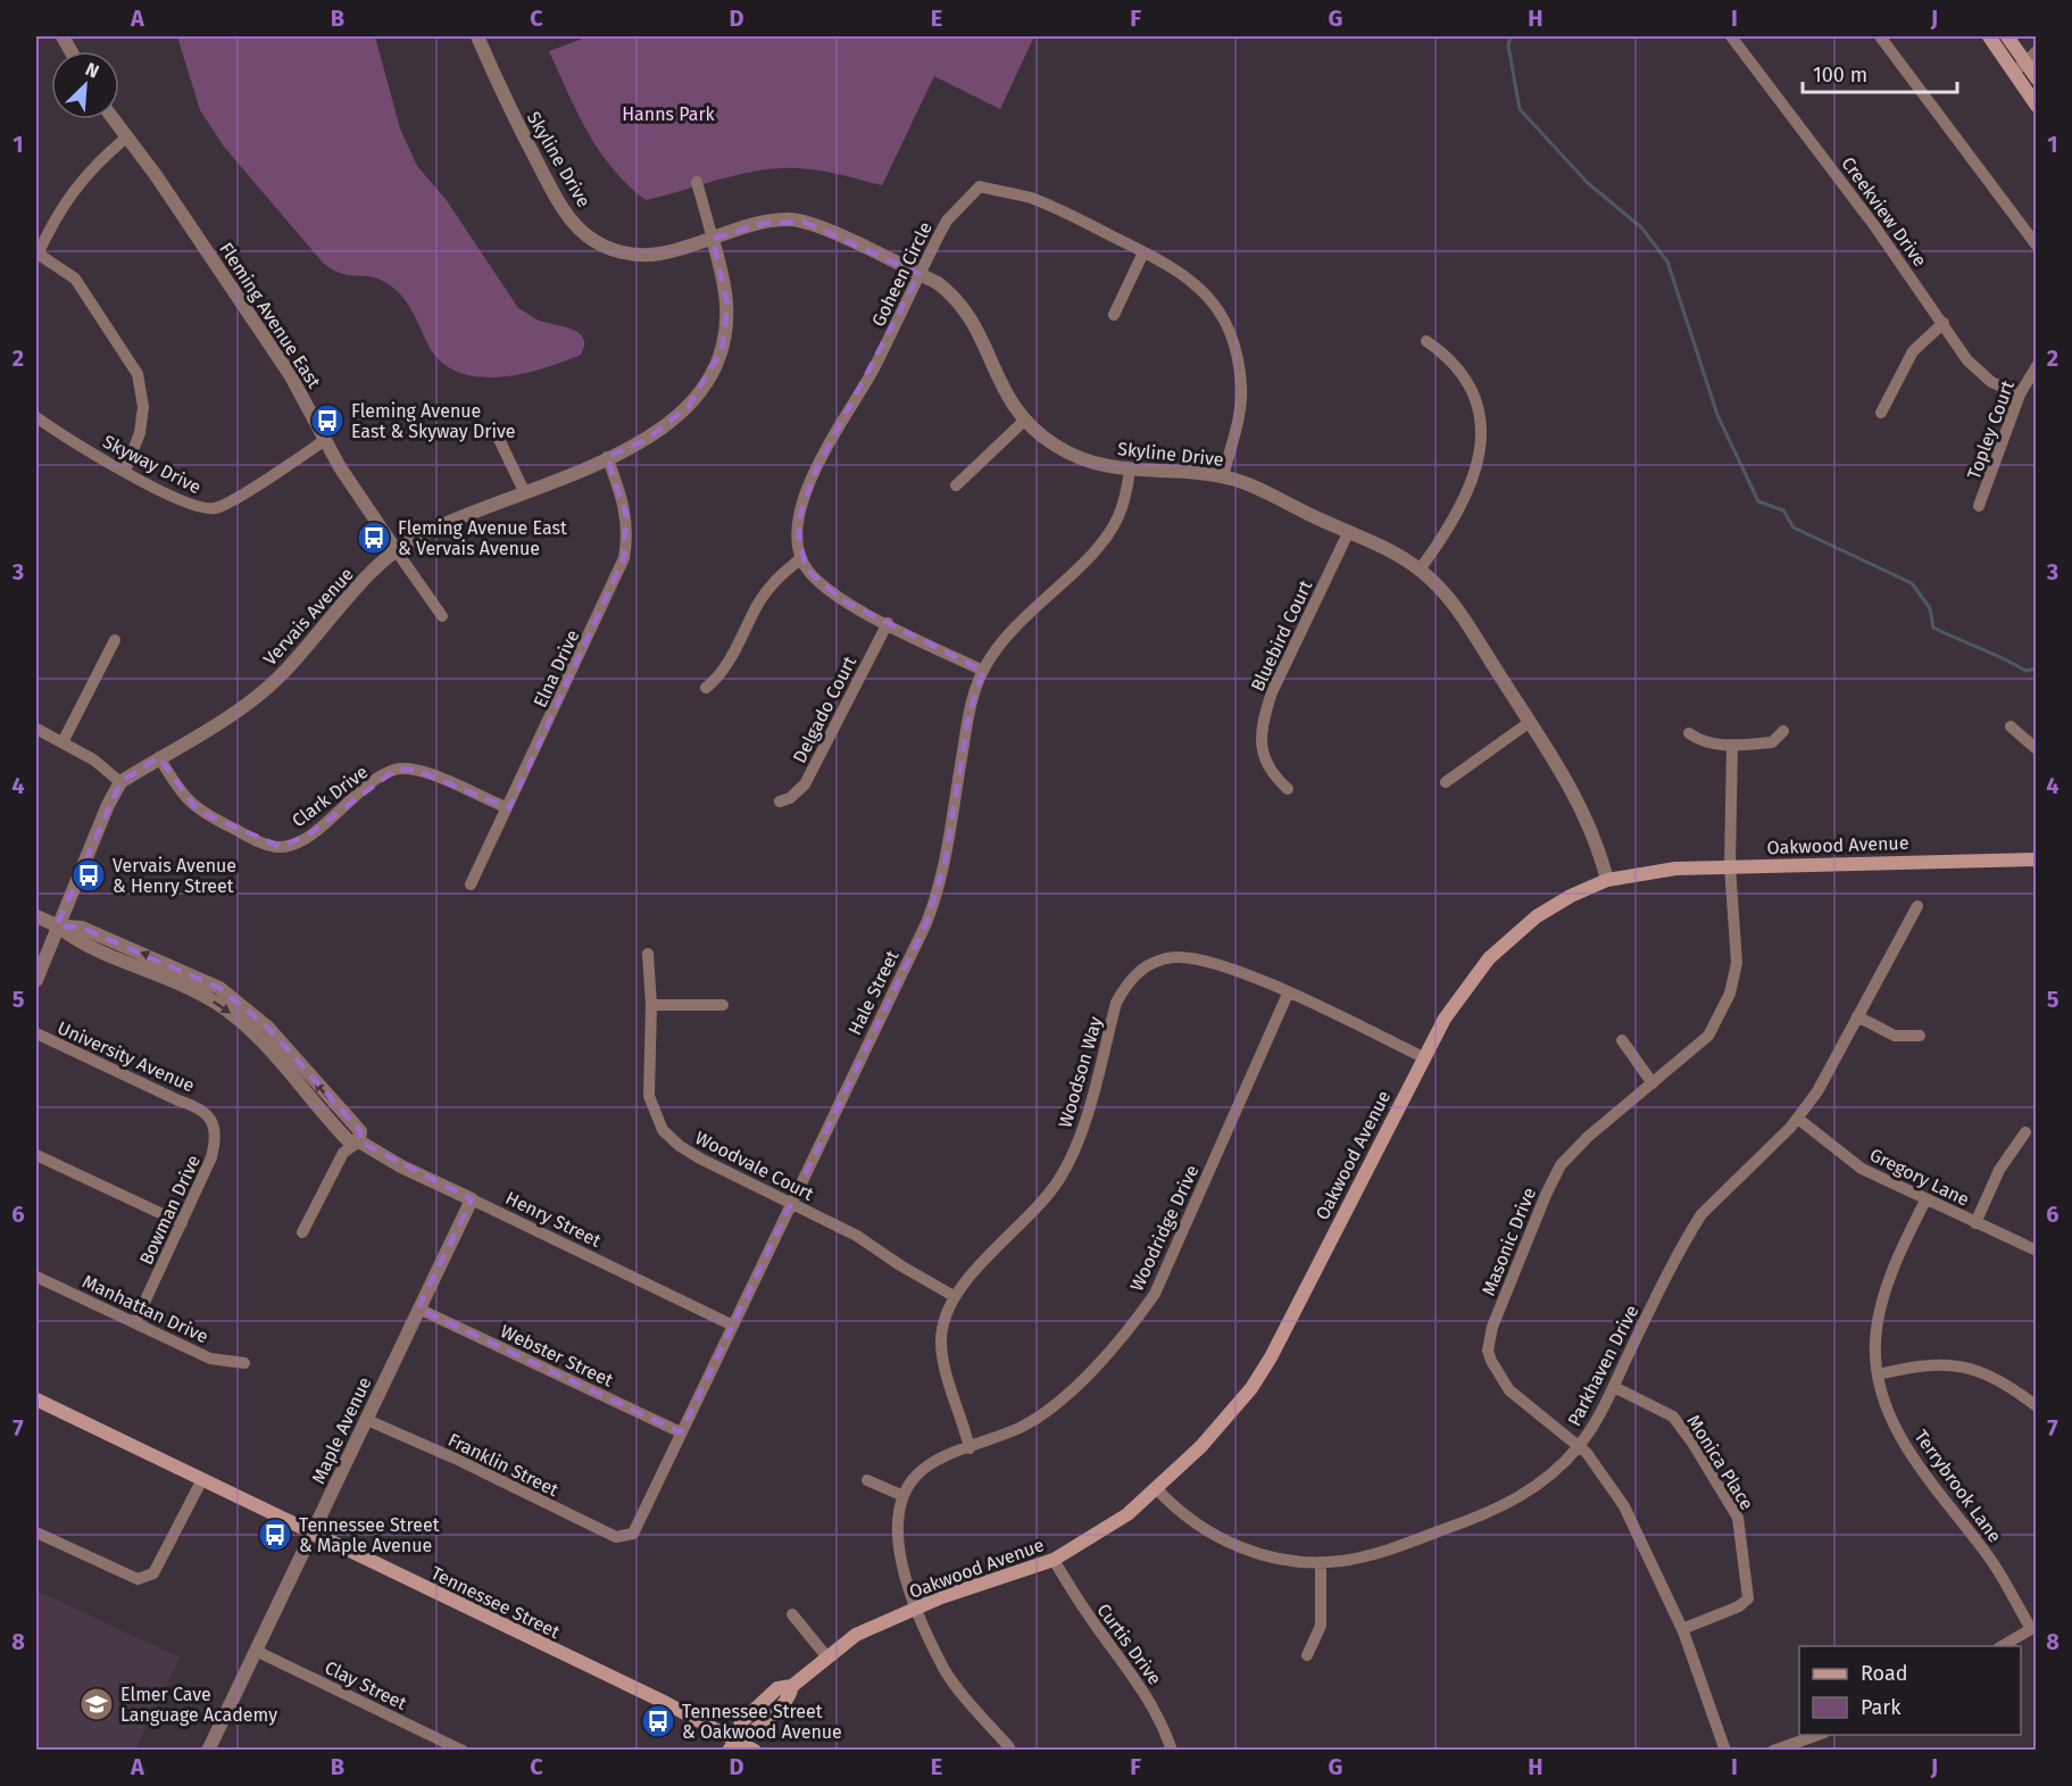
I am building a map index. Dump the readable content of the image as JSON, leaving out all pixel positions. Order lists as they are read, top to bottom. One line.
{"streets":{"main road":["Oakwood Avenue","Tennessee Street"],"street":["Skyline Drive","Creekview Drive","Goheen Circle","Fleming Avenue East","Topley Court","Skyway Drive","Vervais Avenue","Bluebird Court","Elna Drive","Delgado Court","Clark Drive","Hale Street","University Avenue","Woodson Way","Woodvale Court","Gregory Lane","Bowman Drive","Henry Street","Woodridge Drive","Masonic Drive","Manhattan Drive","Webster Street","Parkhaven Drive","Maple Avenue","Monica Place","Franklin Street","Terrybrook Lane","Curtis Drive","Clay Street"]},"crossings":[["Skyline Drive","Goheen Circle"],["Skyline Drive","Vervais Avenue"],["Skyline Drive","Bluebird Court"],["Skyline Drive","Oakwood Avenue"],["Skyline Drive","Hale Street"],["Creekview Drive","Topley Court"],["Fleming Avenue East","Skyway Drive"],["Fleming Avenue East","Vervais Avenue"],["Vervais Avenue","Elna Drive"],["Vervais Avenue","Clark Drive"],["Vervais Avenue","Henry Street"],["Elna Drive","Clark Drive"],["Oakwood Avenue","Woodson Way"],["Oakwood Avenue","Woodridge Drive"],["Oakwood Avenue","Masonic Drive"],["Oakwood Avenue","Parkhaven Drive"],["Oakwood Avenue","Tennessee Street"],["Oakwood Avenue","Curtis Drive"],["Hale Street","Woodvale Court"],["Hale Street","Henry Street"],["Hale Street","Webster Street"],["Hale Street","Franklin Street"],["University Avenue","Bowman Drive"],["Woodson Way","Woodvale Court"],["Woodson Way","Woodridge Drive"],["Gregory Lane","Parkhaven Drive"],["Gregory Lane","Terrybrook Lane"],["Bowman Drive","Manhattan Drive"],["Henry Street","Maple Avenue"],["Masonic Drive","Parkhaven Drive"],["Masonic Drive","Monica Place"],["Webster Street","Maple Avenue"],["Parkhaven Drive","Monica Place"],["Maple Avenue","Franklin Street"],["Maple Avenue","Tennessee Street"],["Maple Avenue","Clay Street"]],"parks":["Hanns Park"],"places":{"bus stop":["Fleming Avenue East & Skyway Drive","Fleming Avenue East & Vervais Avenue","Vervais Avenue & Henry Street","Tennessee Street & Maple Avenue","Tennessee Street & Oakwood Avenue"],"school or university":["Elmer Cave Language Academy"]},"legend":["Road","Park"],"scale_bar":"100 m","north":"top right","grid":{"columns":["A","B","C","D","E","F","G","H","I","J"],"rows":["1","2","3","4","5","6","7","8"]}}
